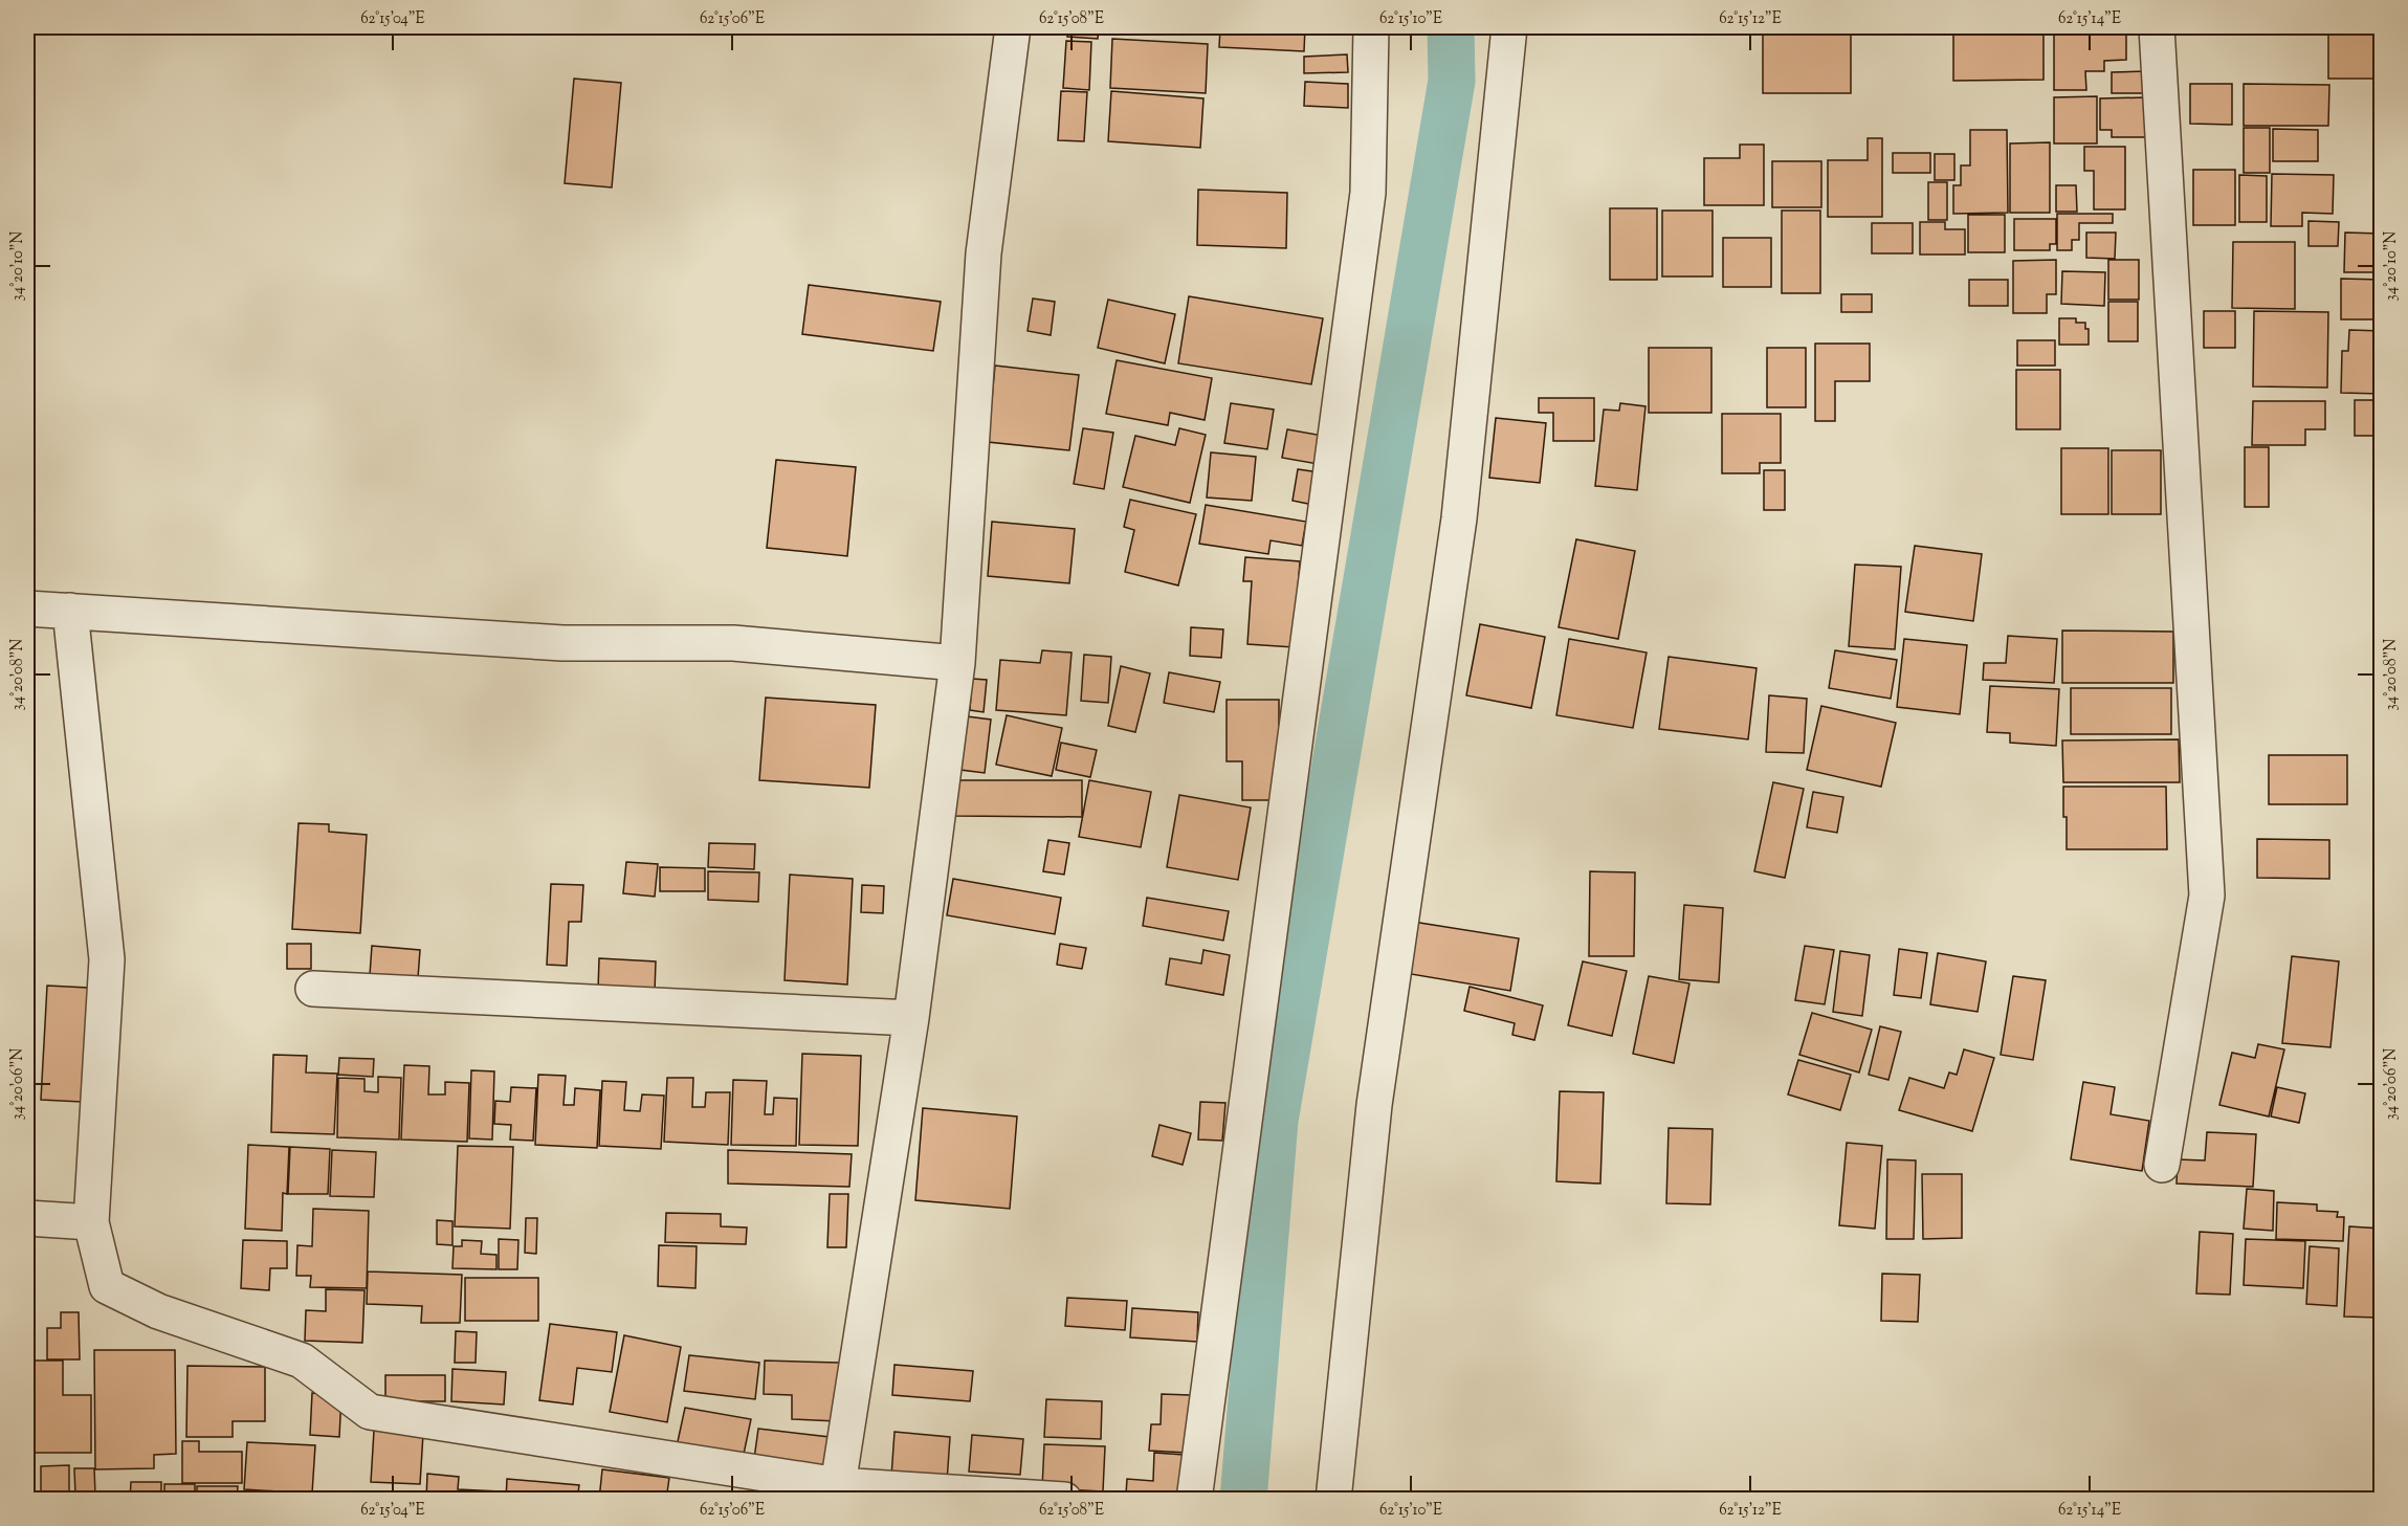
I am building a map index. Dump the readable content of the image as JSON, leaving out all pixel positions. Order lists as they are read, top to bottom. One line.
{"coordinates":["62°15'04\"E","62°15'06\"E","62°15'08\"E","62°15'10\"E","62°15'12\"E","62°15'14\"E","34°20'10\"N","34°20'08\"N","34°20'06\"N"]}
